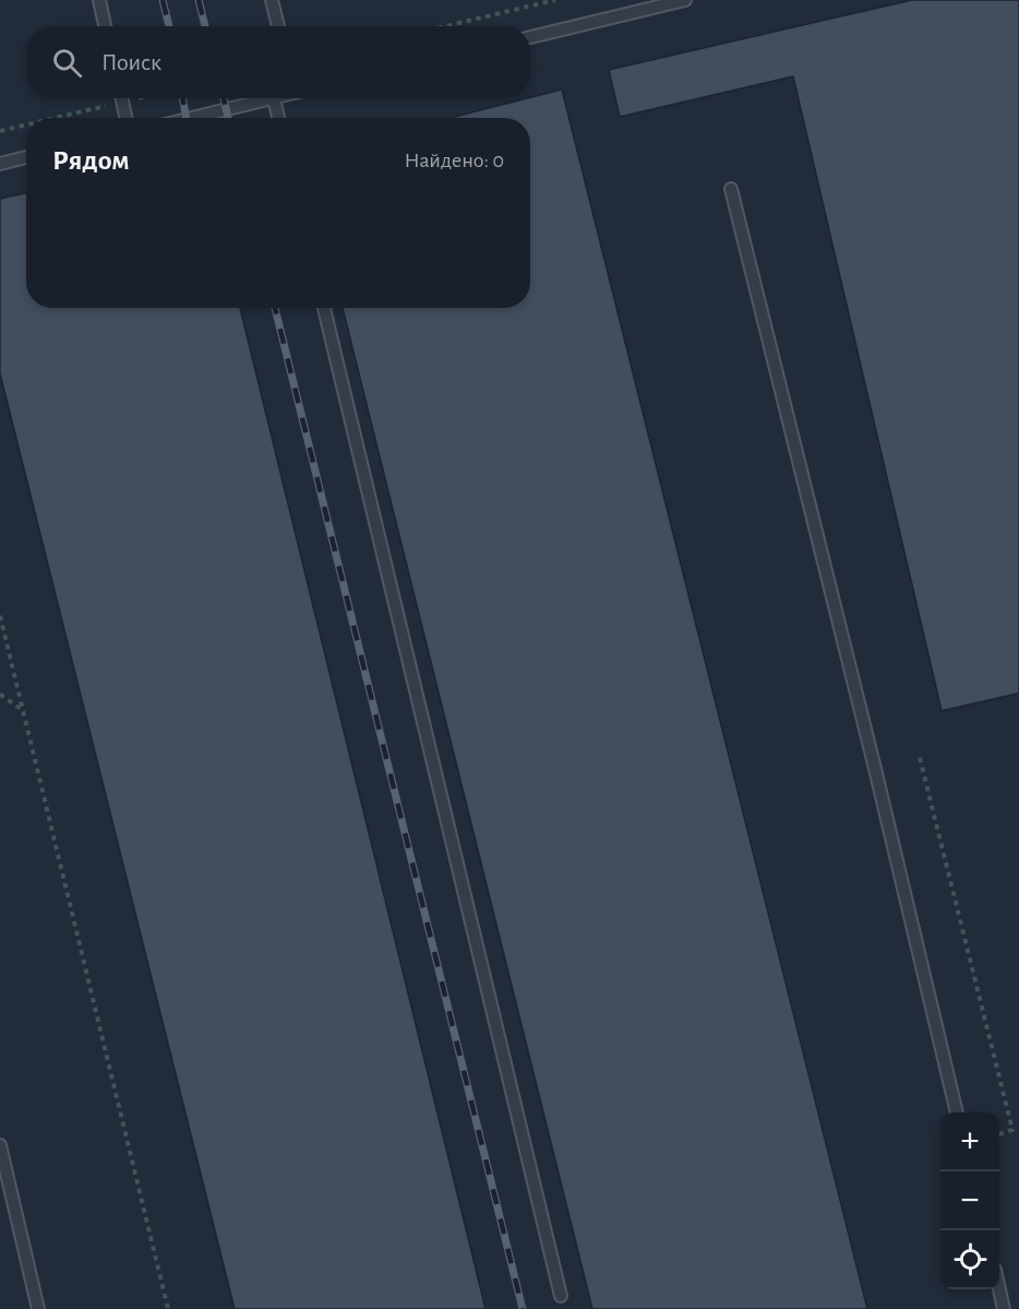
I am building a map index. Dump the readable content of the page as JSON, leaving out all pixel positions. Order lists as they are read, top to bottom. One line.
{"page":{"search":"Поиск","heading":["Рядом","Найдено: 0"],"map_buttons":["+","−"]}}
